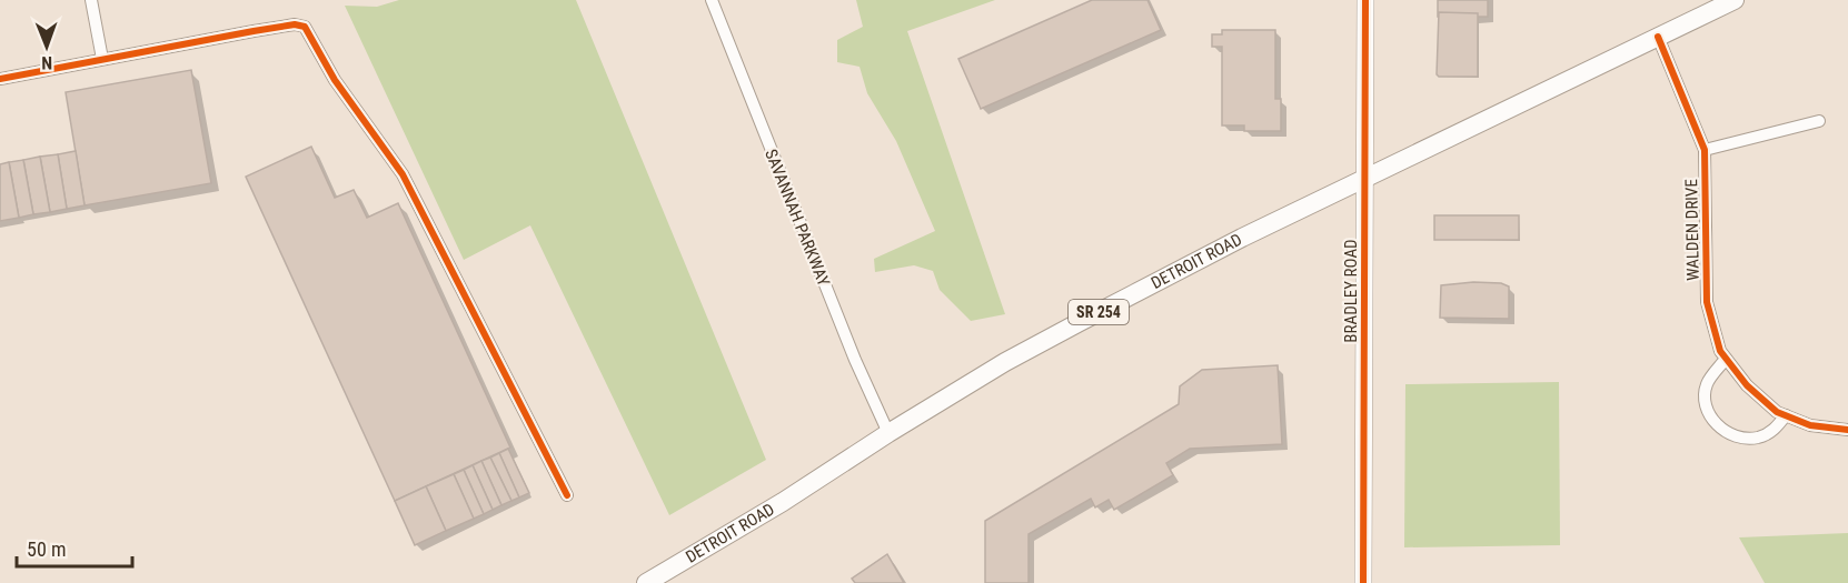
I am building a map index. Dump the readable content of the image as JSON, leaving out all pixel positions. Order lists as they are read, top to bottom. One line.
{"streets":{"main road":["DETROIT ROAD","SR 254"],"street":["SAVANNAH PARKWAY","WALDEN DRIVE","BRADLEY ROAD"]},"crossings":[["SAVANNAH PARKWAY","DETROIT ROAD"],["WALDEN DRIVE","DETROIT ROAD"],["DETROIT ROAD","BRADLEY ROAD"]],"scale_bar":"50 m","north":"bottom"}
